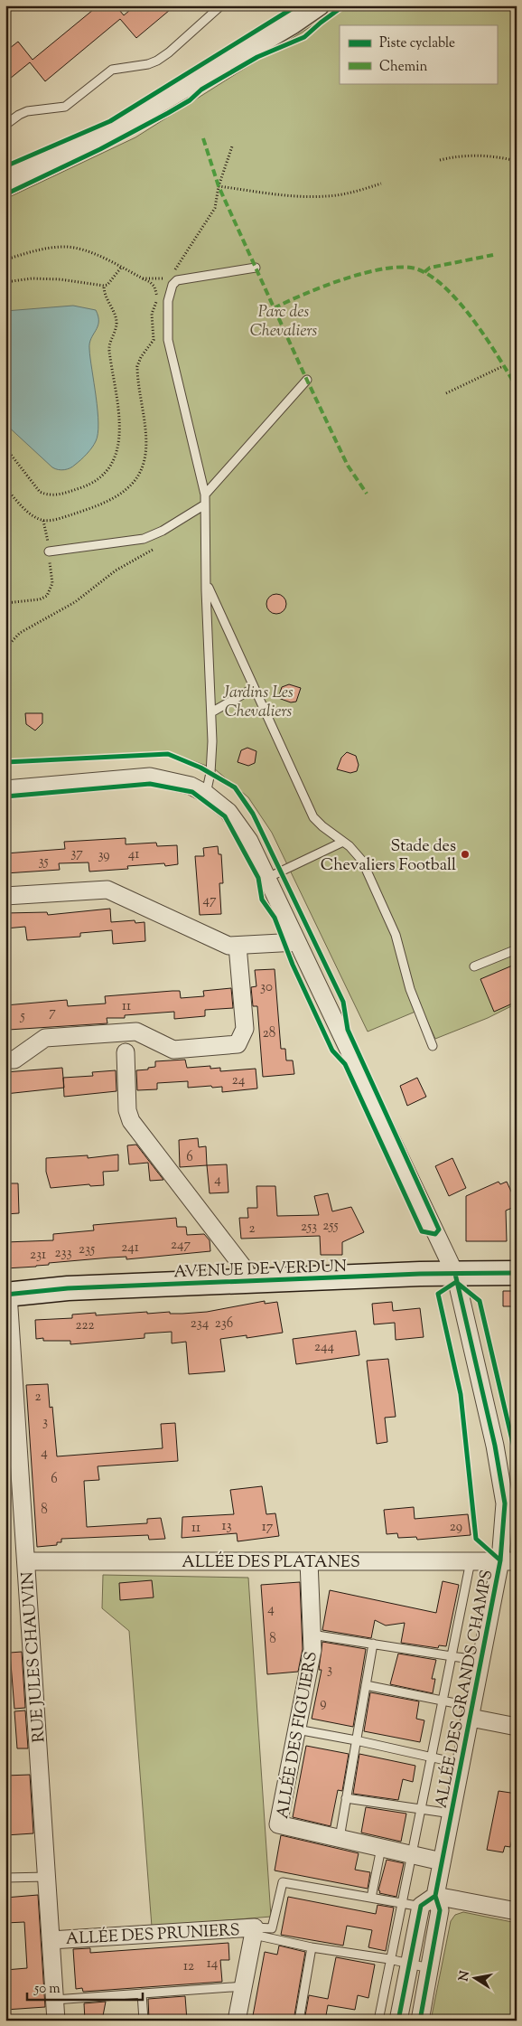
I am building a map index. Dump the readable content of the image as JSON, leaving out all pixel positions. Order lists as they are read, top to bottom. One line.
{"streets":{"main road":["AVENUE DE VERDUN"],"street":["ALLÉE DES PLATANES","RUE JULES CHAUVIN","ALLÉE DES GRANDS CHAMPS","ALLÉE DES FIGUIERS","ALLÉE DES PRUNIERS"]},"crossings":[["AVENUE DE VERDUN","RUE JULES CHAUVIN"],["AVENUE DE VERDUN","ALLÉE DES GRANDS CHAMPS"],["ALLÉE DES PLATANES","RUE JULES CHAUVIN"],["ALLÉE DES PLATANES","ALLÉE DES GRANDS CHAMPS"],["ALLÉE DES PLATANES","ALLÉE DES FIGUIERS"],["RUE JULES CHAUVIN","ALLÉE DES PRUNIERS"],["ALLÉE DES GRANDS CHAMPS","ALLÉE DES FIGUIERS"]],"parks":["Parc des Chevaliers","Jardins Les Chevaliers"],"places":["Stade des Chevaliers Football"],"house_numbers":["37","41","39","35","47","30","11","7","5","28","24","6","4","255","253","2","247","241","235","233","231","234","236","222","244","2","3","4","6","8","13","17","29","11","4","8","3","9","14","12"],"legend":["Piste cyclable","Chemin"],"scale_bar":"50 m","north":"left"}
